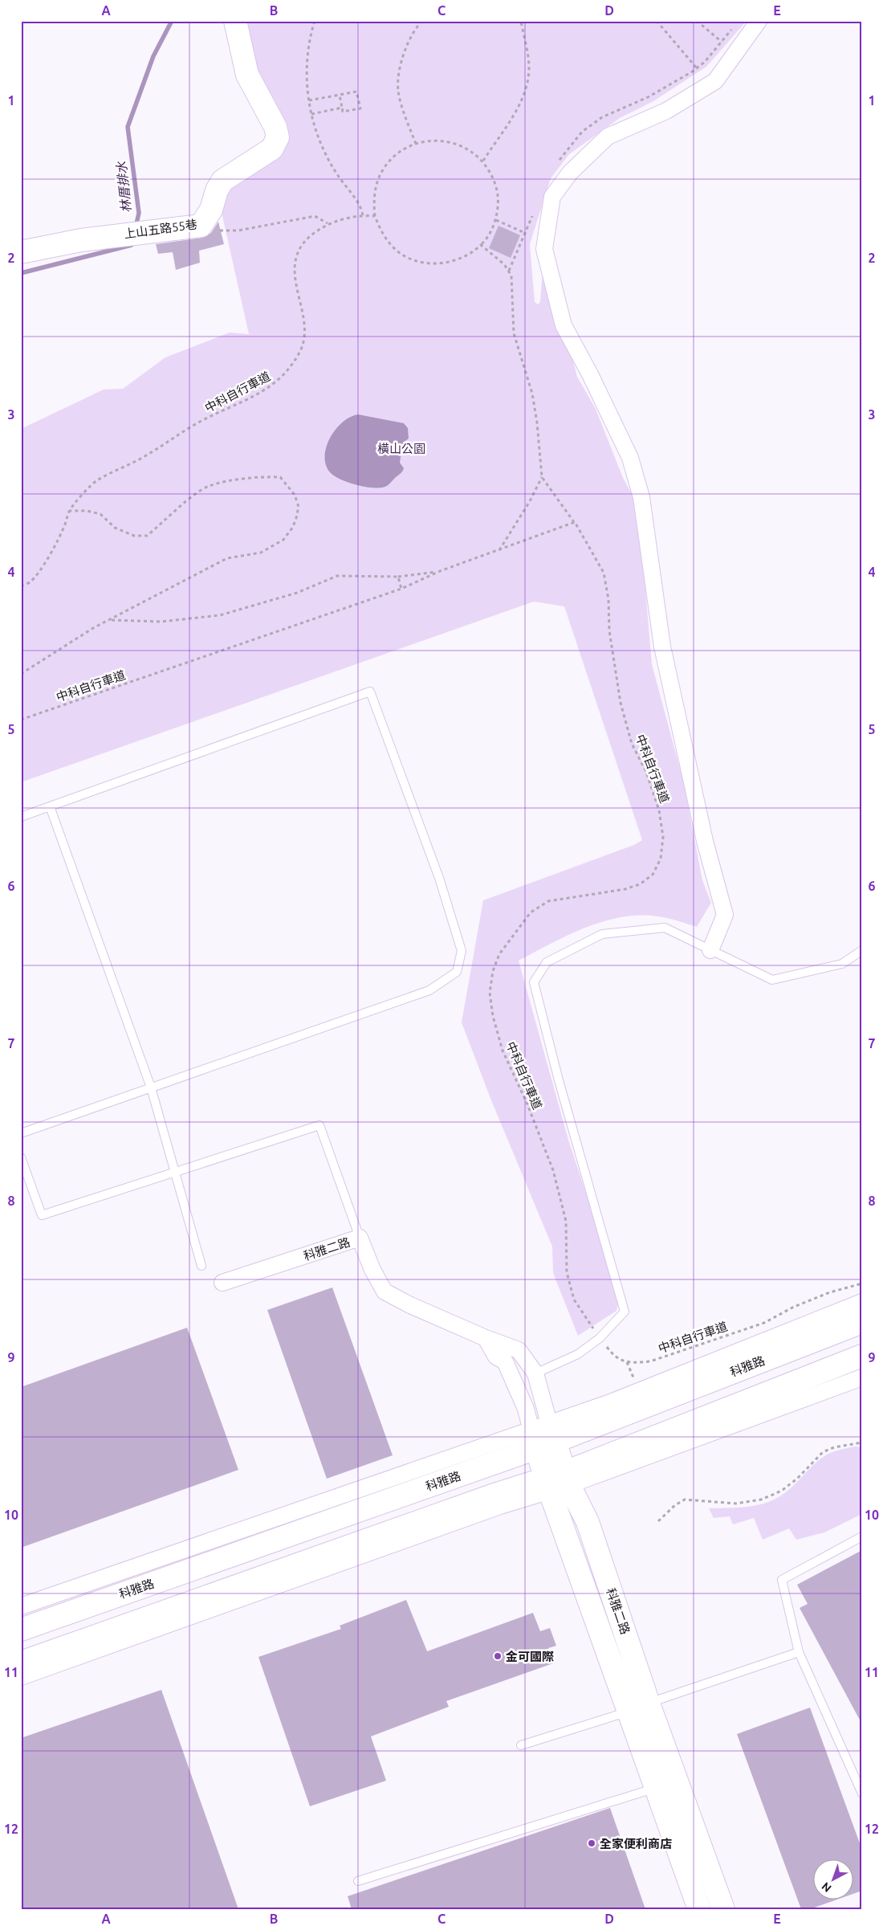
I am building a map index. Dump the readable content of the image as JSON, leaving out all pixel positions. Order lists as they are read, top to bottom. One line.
{"streets":{"street":["上山五路55巷","科雅二路","科雅路"],"path":["中科自行車道"]},"crossings":[["科雅二路","科雅路"]],"water":["林厝排水"],"parks":["橫山公園"],"places":["金可國際","全家便利商店"],"north":"bottom left","grid":{"columns":["A","B","C","D","E"],"rows":["1","2","3","4","5","6","7","8","9","10","11","12"]}}
